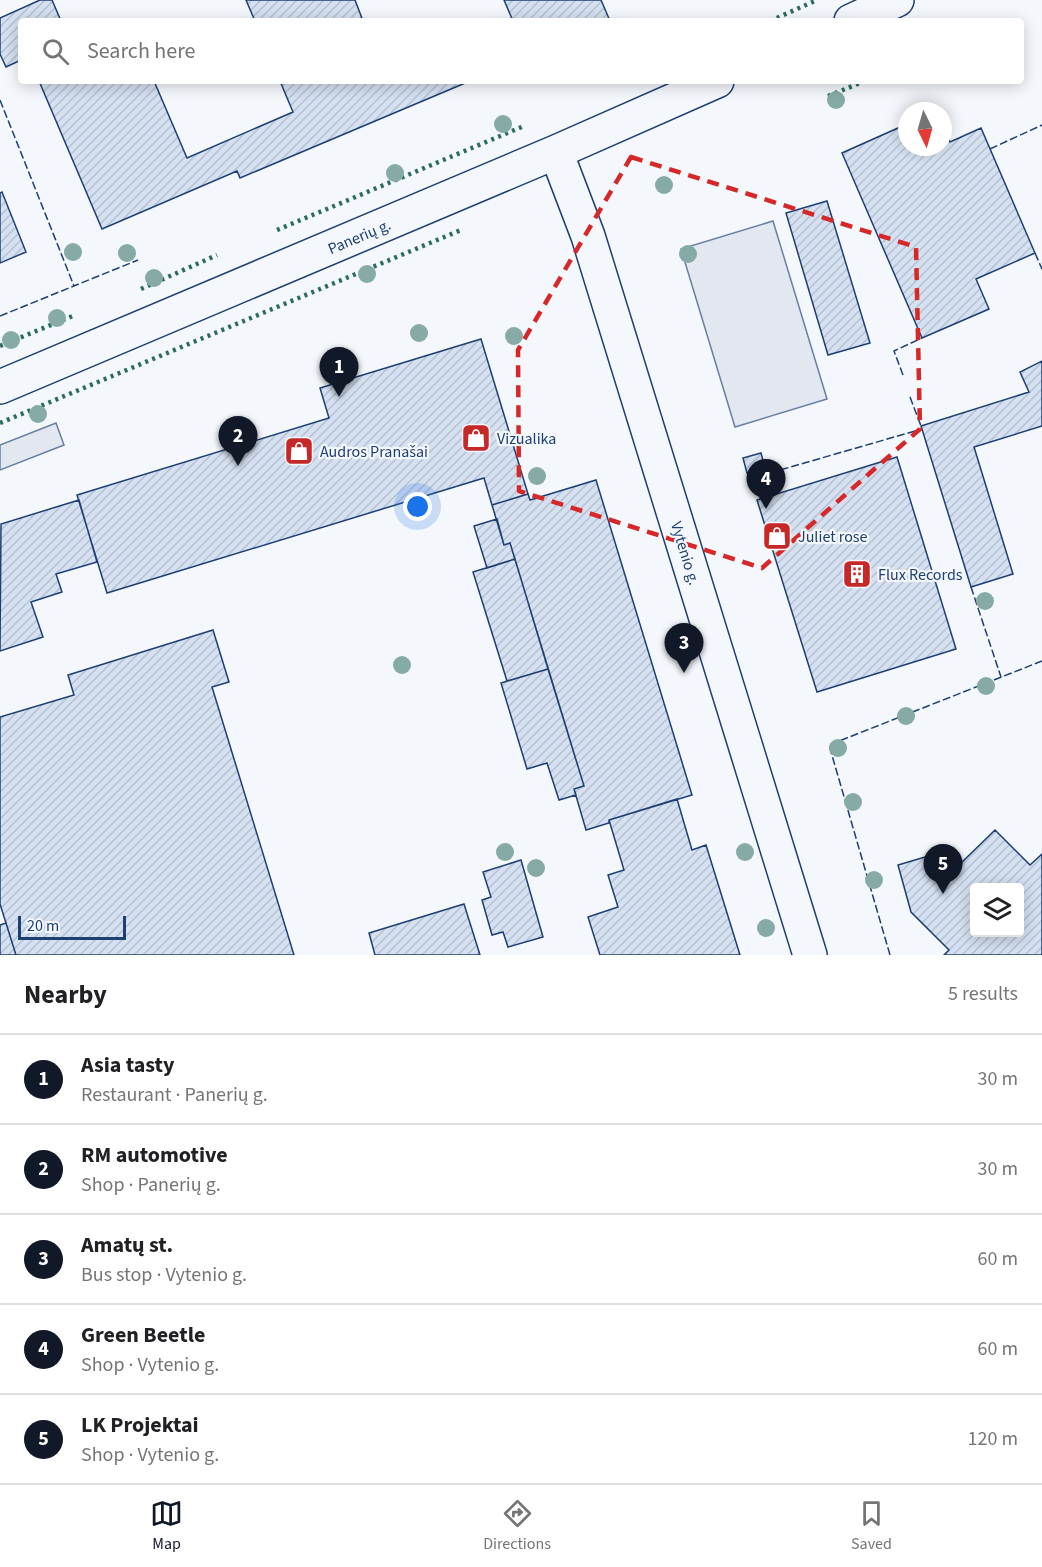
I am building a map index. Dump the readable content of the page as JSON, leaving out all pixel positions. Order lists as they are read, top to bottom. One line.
{"streets":{"street":["Panerių g.","Vytenio g."]},"crossings":[["Panerių g.","Vytenio g."]],"places":{"shop":["Vizualika","Audros Pranašai","Juliet rose"],"building":["Flux Records"]},"scale_bar":"20 m","north":"bottom","page":{"search":"Search here","pins":["1","2","4","3","5"],"scale":"20 m","heading":["Nearby","5 results"],"list":[{"mark":"1","name":"Asia tasty","note":"Restaurant · Panerių g.","value":"30 m"},{"mark":"2","name":"RM automotive","note":"Shop · Panerių g.","value":"30 m"},{"mark":"3","name":"Amatų st.","note":"Bus stop · Vytenio g.","value":"60 m"},{"mark":"4","name":"Green Beetle","note":"Shop · Vytenio g.","value":"60 m"},{"mark":"5","name":"LK Projektai","note":"Shop · Vytenio g.","value":"120 m"}],"nav":["Map","Directions","Saved"]}}
